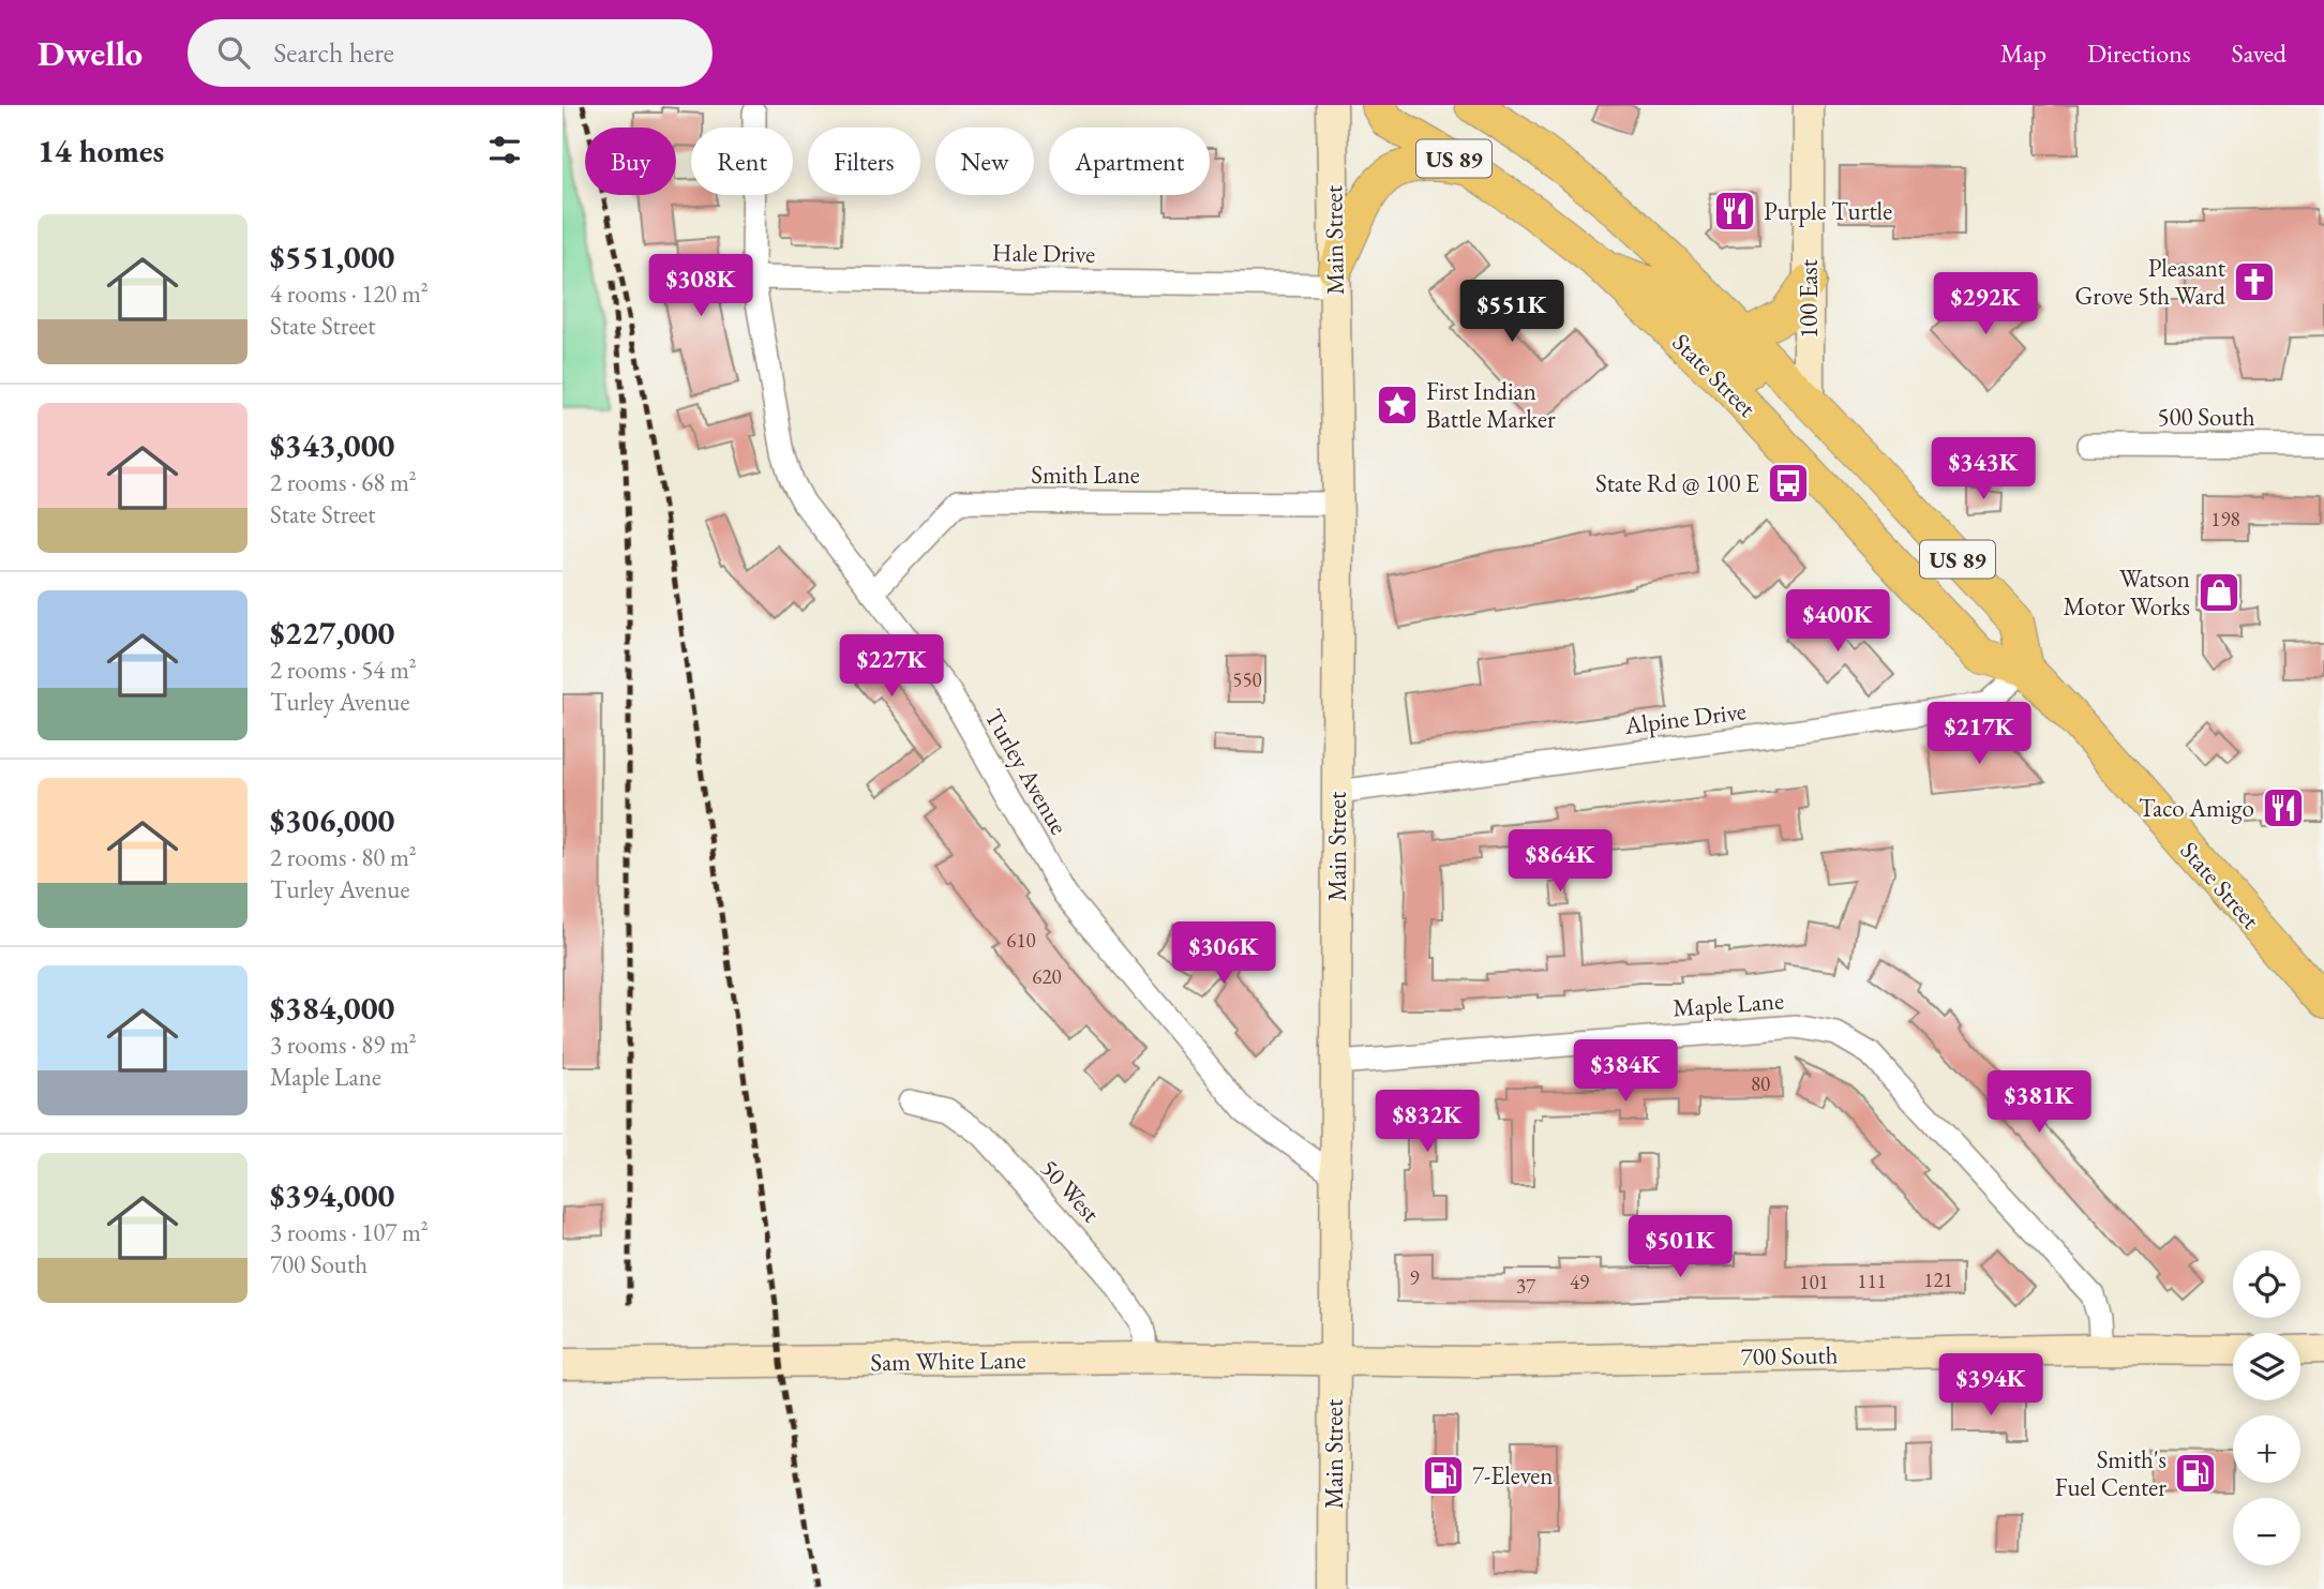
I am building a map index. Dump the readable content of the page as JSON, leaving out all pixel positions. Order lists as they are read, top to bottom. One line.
{"streets":{"main road":["US 89","Main Street","100 East","State Street","700 South","Sam White Lane"],"street":["Hale Drive","500 South","Smith Lane","Alpine Drive","Turley Avenue","Maple Lane","50 West"]},"crossings":[["Main Street","Hale Drive"],["Main Street","Smith Lane"],["Main Street","Alpine Drive"],["Main Street","Turley Avenue"],["Main Street","Maple Lane"],["Main Street","700 South"],["Main Street","Sam White Lane"],["Hale Drive","Turley Avenue"],["100 East","State Street"],["State Street","Alpine Drive"],["Smith Lane","Turley Avenue"],["Maple Lane","700 South"],["50 West","Sam White Lane"],["700 South","Sam White Lane"]],"places":{"restaurant":["Purple Turtle","Taco Amigo"],"church":["Pleasant Grove 5th Ward"],"place":["First Indian Battle Marker"],"bus stop":["State Rd @ 100 E"],"shop":["Watson Motor Works"],"fuel station":["Smith's Fuel Center","7-Eleven"]},"house_numbers":["198","550","610","620","80","9","121","111","49","101","37"],"page":{"header":"Dwello","search":"Search here","nav":["Map","Directions","Saved"],"heading":"14 homes","chip":["Buy","Rent","Filters","New","Apartment"],"list":[{"name":"$551,000","note":"4 rooms · 120 m² · State Street"},{"name":"$343,000","note":"2 rooms · 68 m² · State Street"},{"name":"$227,000","note":"2 rooms · 54 m² · Turley Avenue"},{"name":"$306,000","note":"2 rooms · 80 m² · Turley Avenue"},{"name":"$384,000","note":"3 rooms · 89 m² · Maple Lane"},{"name":"$394,000","note":"3 rooms · 107 m² · 700 South"}],"price":["$308K","$292K","$551K","$343K","$400K","$227K","$217K","$864K","$306K","$384K","$381K","$832K","$501K","$394K"],"map_buttons":["+","−"]}}
